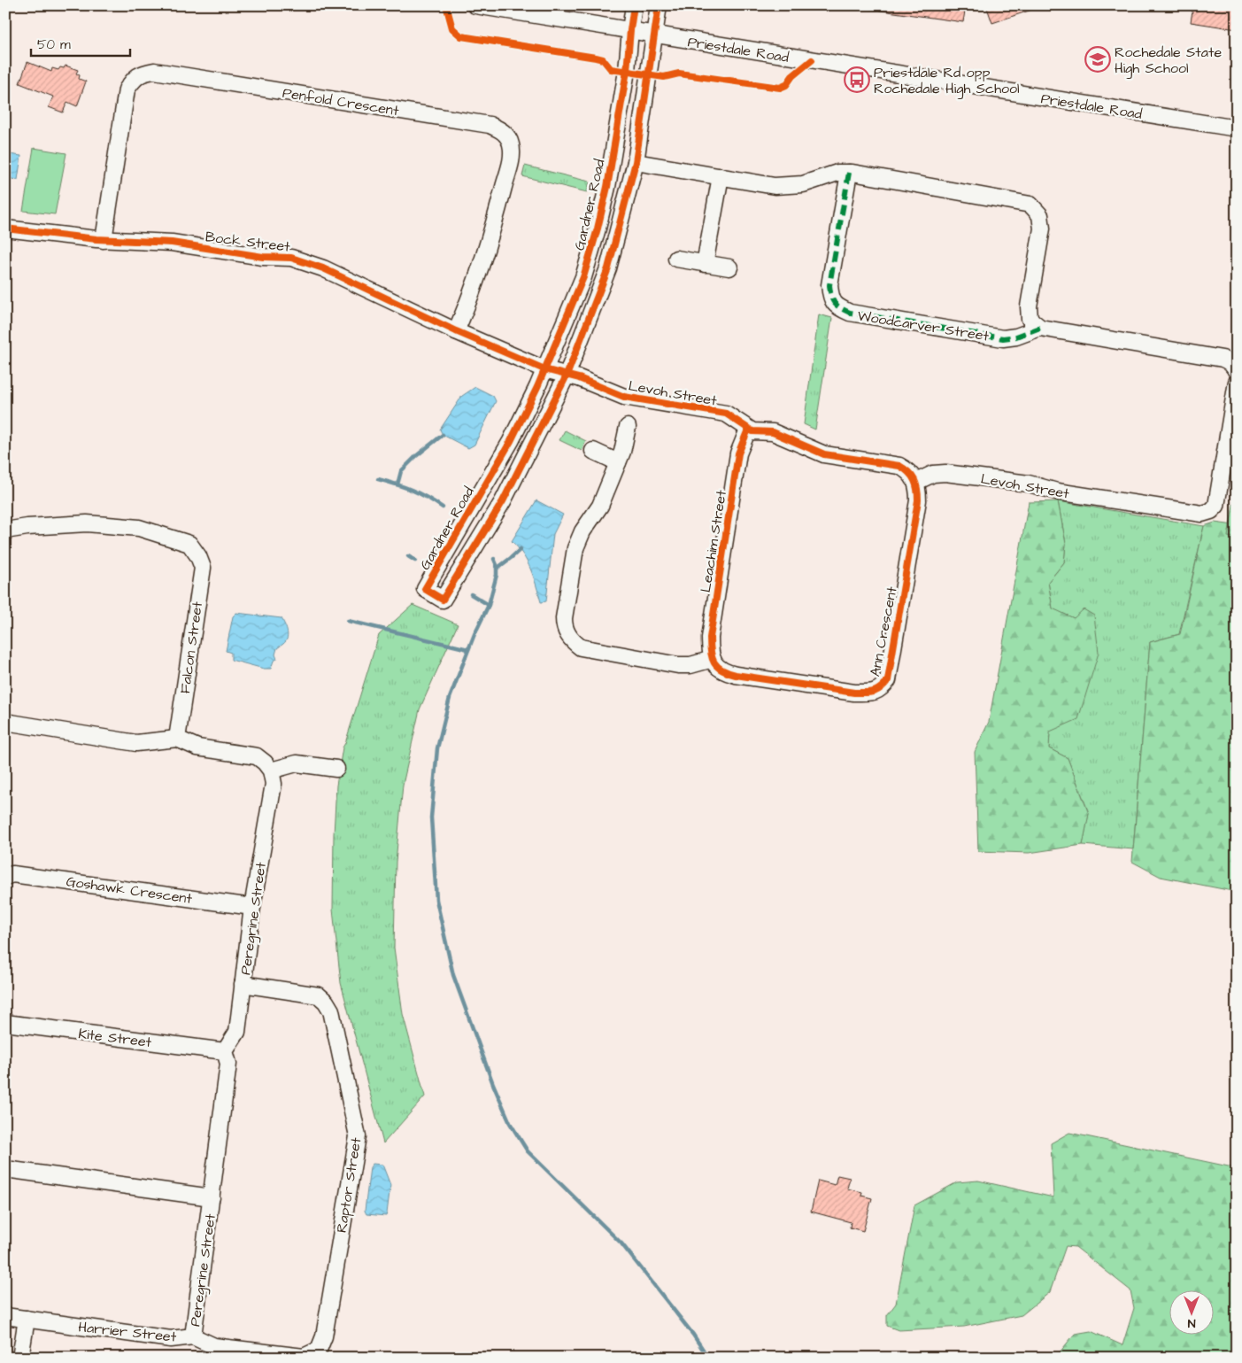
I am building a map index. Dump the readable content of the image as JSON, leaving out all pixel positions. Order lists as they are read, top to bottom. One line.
{"streets":{"street":["Priestdale Road","Penfold Crescent","Gardner Road","Bock Street","Woodcarver Street","Levoh Street","Leachim Street","Ann Crescent","Falcon Street","Goshawk Crescent","Peregrine Street","Kite Street","Raptor Street","Harrier Street"]},"crossings":[["Priestdale Road","Gardner Road"],["Penfold Crescent","Bock Street"],["Gardner Road","Bock Street"],["Gardner Road","Levoh Street"],["Bock Street","Levoh Street"],["Levoh Street","Leachim Street"],["Levoh Street","Ann Crescent"],["Leachim Street","Ann Crescent"],["Goshawk Crescent","Peregrine Street"],["Peregrine Street","Kite Street"],["Peregrine Street","Raptor Street"],["Peregrine Street","Harrier Street"],["Raptor Street","Harrier Street"]],"places":{"school or university":["Rochedale State High School"],"bus stop":["Priestdale Rd opp Rochedale High School"]},"scale_bar":"50 m","north":"bottom"}
